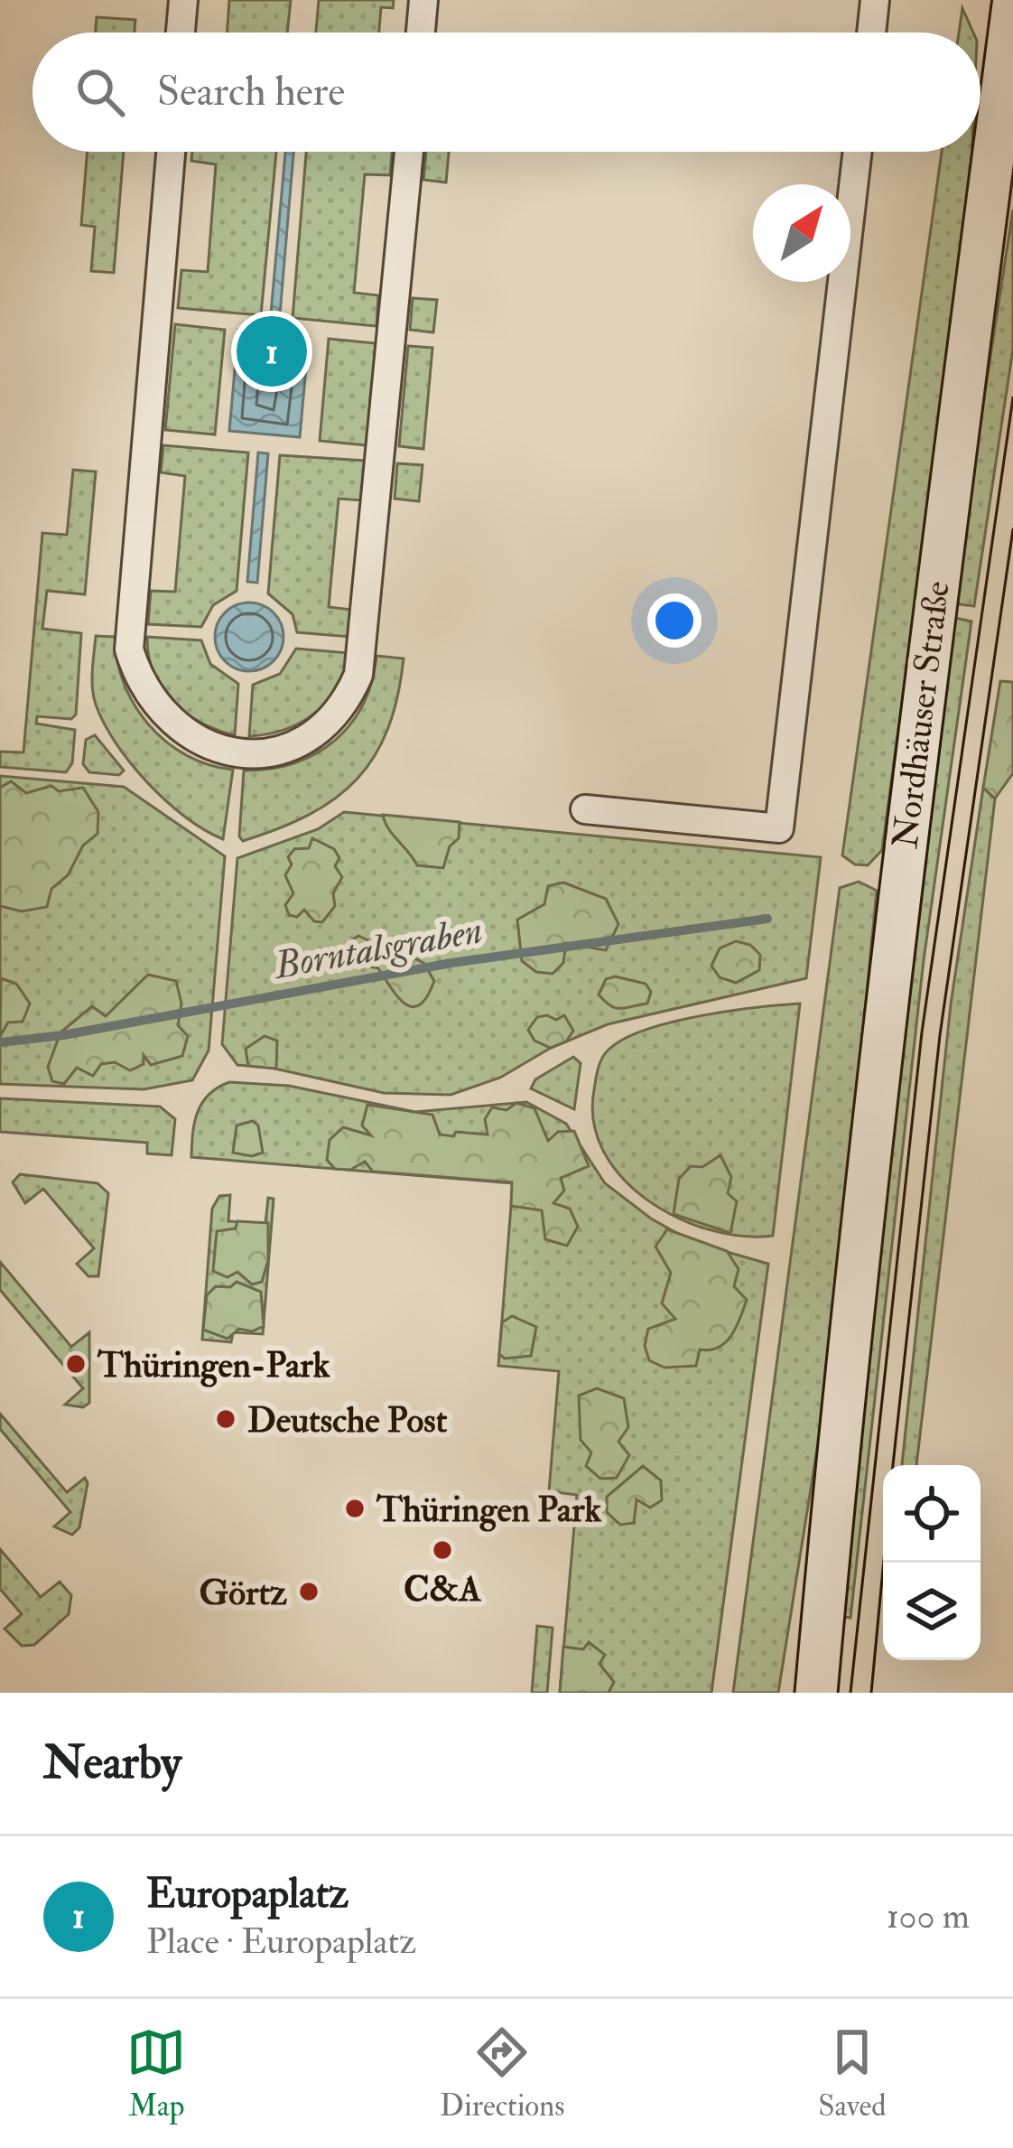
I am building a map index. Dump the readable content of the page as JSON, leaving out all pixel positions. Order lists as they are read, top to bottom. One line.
{"streets":{"main road":["Nordhäuser Straße"]},"water":["Borntalsgraben"],"places":["Thüringen-Park","Deutsche Post","Thüringen Park","C&A","Görtz"],"north":"top right","page":{"search":"Search here","pins":"1","heading":"Nearby","list":[{"mark":"1","name":"Europaplatz","note":"Place · Europaplatz","value":"100 m"}],"nav":["Map","Directions","Saved"]}}
